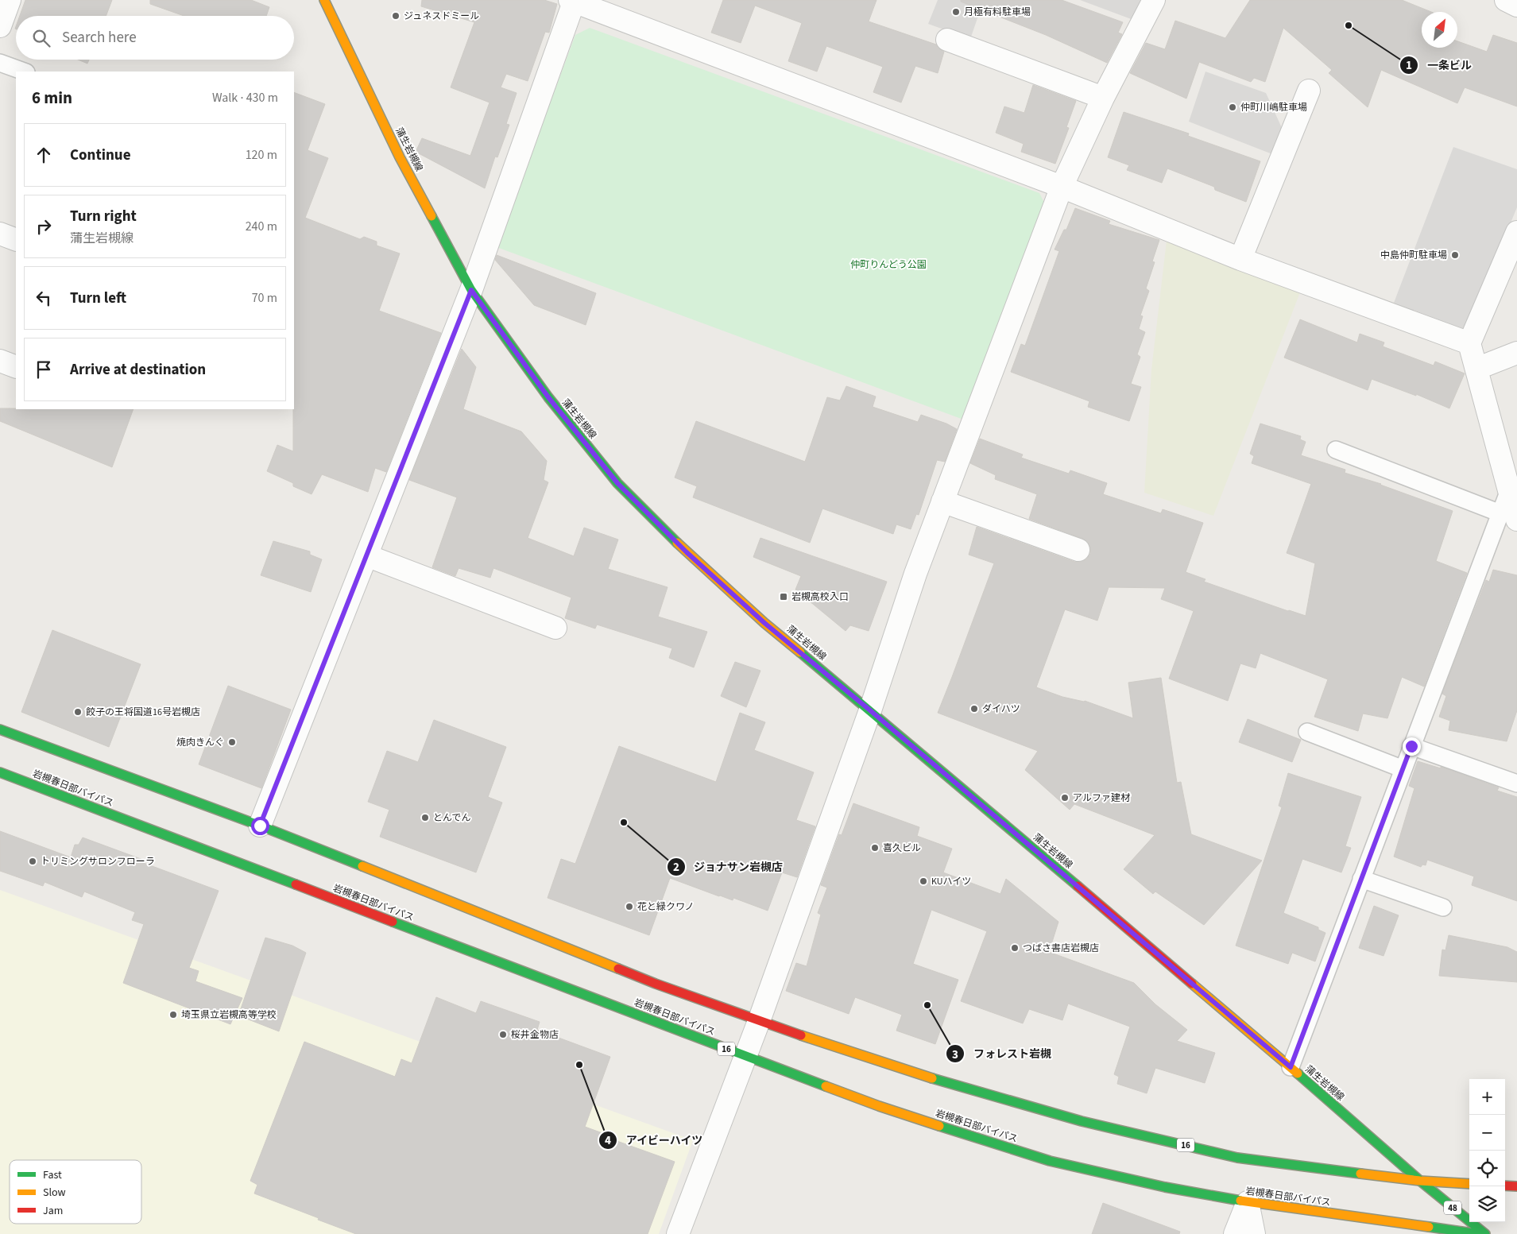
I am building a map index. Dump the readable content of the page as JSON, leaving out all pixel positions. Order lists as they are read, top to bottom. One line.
{"streets":{"main road":["蒲生岩槻線","岩槻春日部バイパス","16","48"]},"crossings":[["蒲生岩槻線","16"],["蒲生岩槻線","48"],["16","48"]],"parks":["仲町りんどう公園"],"places":{"other":["月極有料駐車場","ジュネスドミール","一条ビル","仲町川嶋駐車場","中島仲町駐車場","ダイハツ","餃子の王将国道16号岩槻店","焼肉きんぐ","アルファ建材","とんでん","ジョナサン岩槻店","喜久ビル","トリミングサロンフローラ","KUハイツ","花と緑クワノ","つばさ書店岩槻店","フォレスト岩槻","埼玉県立岩槻高等学校","桜井金物店","アイビーハイツ"],"transit":["岩槻高校入口"]},"legend":["Fast","Slow","Jam"],"north":"top right","page":{"search":"Search here","heading":["6 min","Walk · 430 m"],"list":[["Continue","120 m"],["Turn right","蒲生岩槻線","240 m"],["Turn left","70 m"],"Arrive at destination"],"map_buttons":["+","−"]}}
